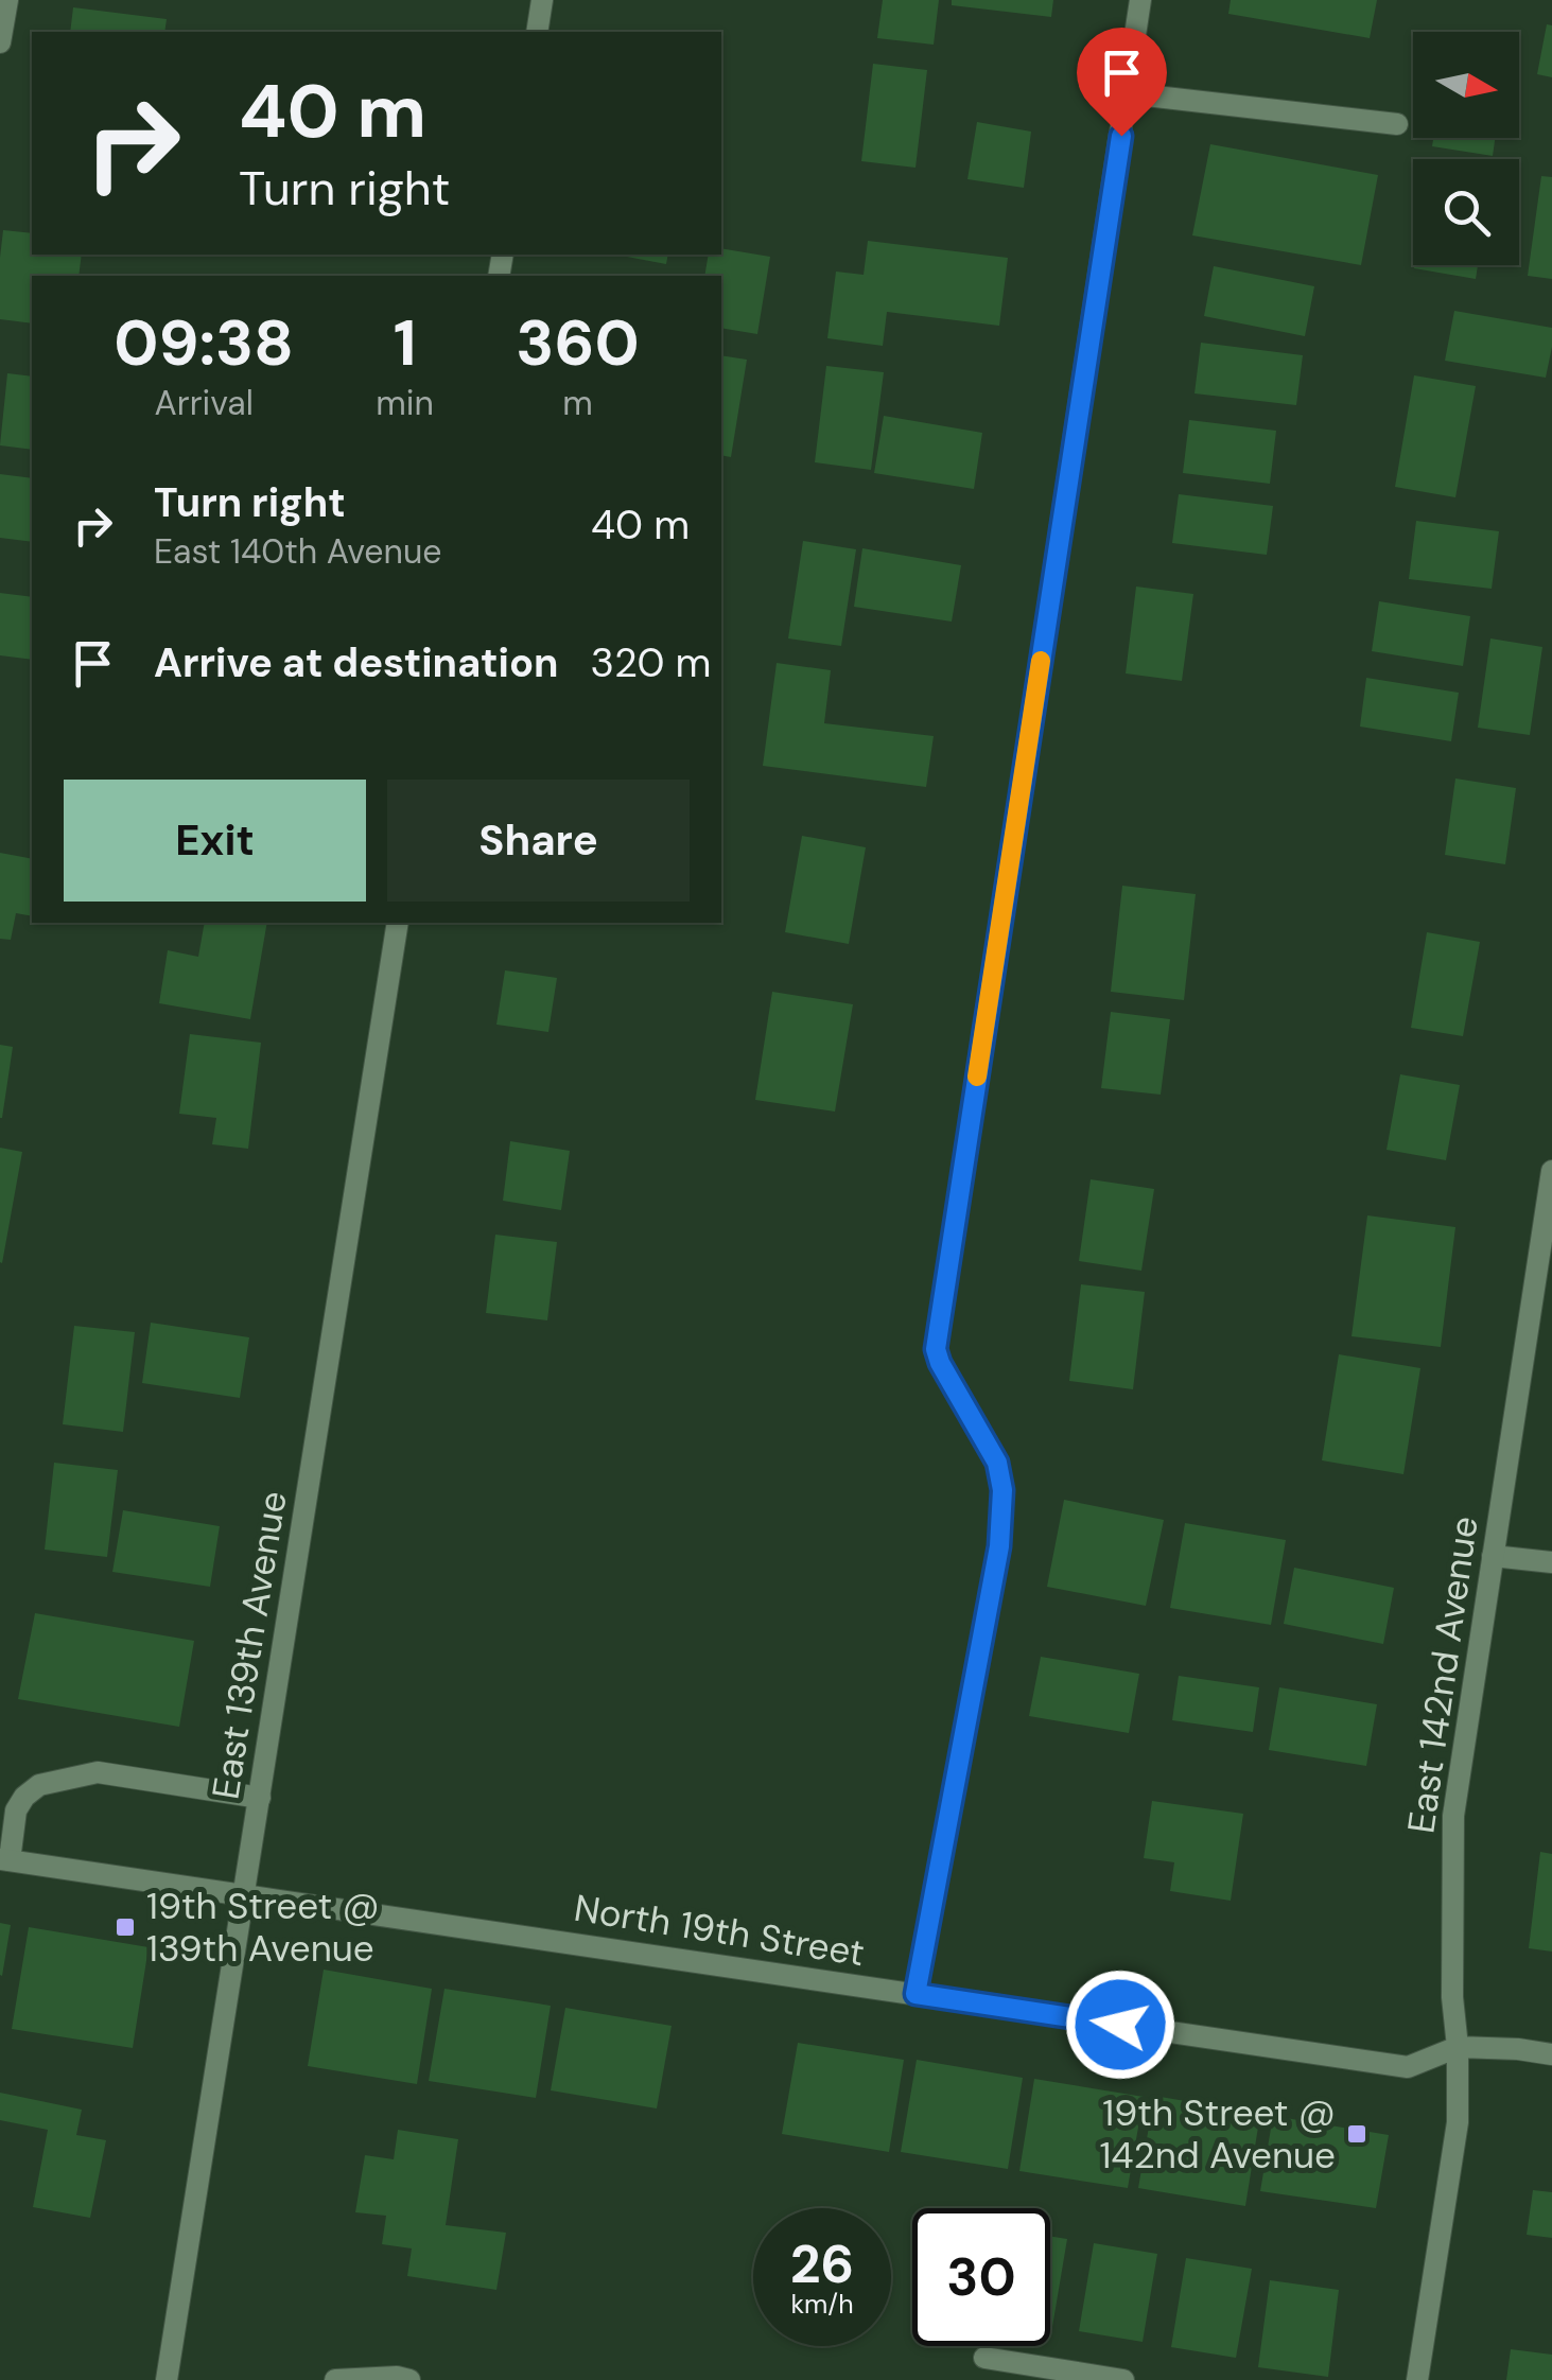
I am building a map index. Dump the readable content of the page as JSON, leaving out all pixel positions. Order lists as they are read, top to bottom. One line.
{"streets":{"street":["East 139th Avenue","East 142nd Avenue","North 19th Street"]},"crossings":[["East 139th Avenue","North 19th Street"],["East 142nd Avenue","North 19th Street"]],"places":{"transit":["19th Street @ 139th Avenue","19th Street @ 142nd Avenue"]},"north":"right","page":{"turn":["40 m","Turn right"],"eta":["09:38","Arrival","1","min","360","m"],"list":[{"name":"Turn right","note":"East 140th Avenue","value":"40 m"},{"name":"Arrive at destination","value":"320 m"}],"buttons":["Exit","Share"],"speed":"26 km/h","limit":"30"}}
